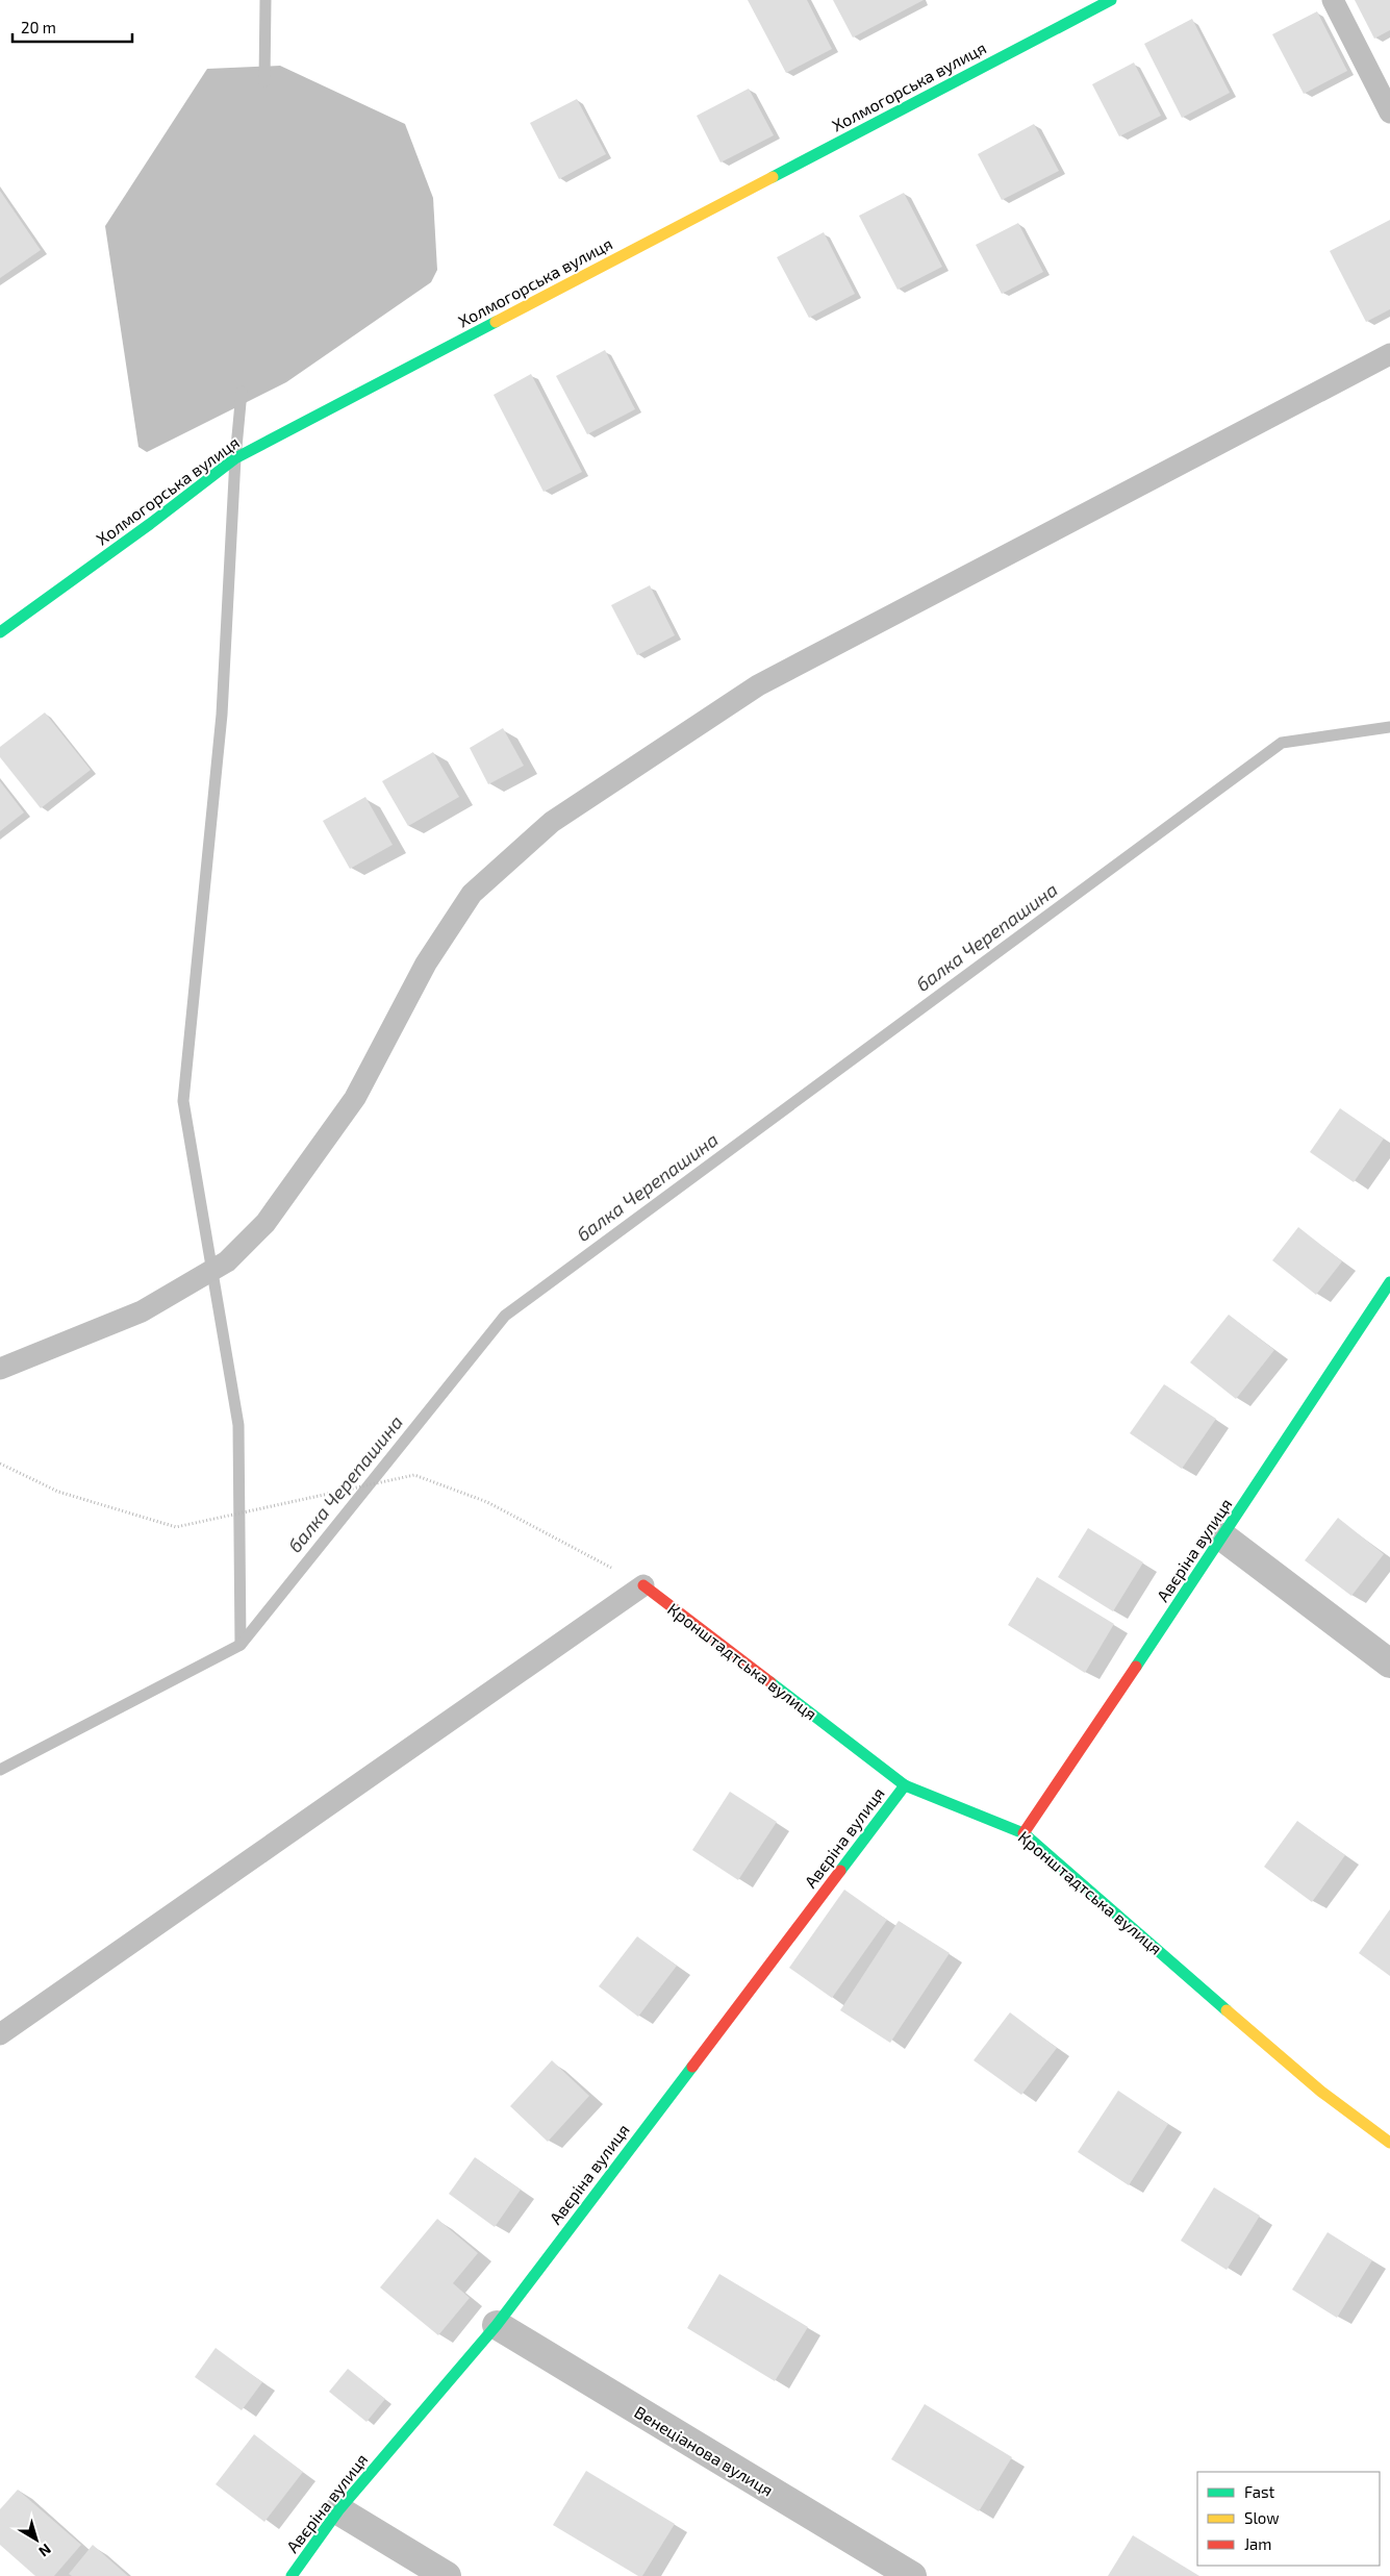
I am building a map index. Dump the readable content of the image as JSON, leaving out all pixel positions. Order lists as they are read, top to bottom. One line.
{"streets":{"street":["Холмогорська вулиця","Авєріна вулиця","Кронштадтська вулиця","Венеціанова вулиця"]},"crossings":[["Авєріна вулиця","Кронштадтська вулиця"],["Авєріна вулиця","Венеціанова вулиця"]],"water":["балка Черепашина"],"legend":["Fast","Slow","Jam"],"scale_bar":"20 m","north":"bottom right"}
